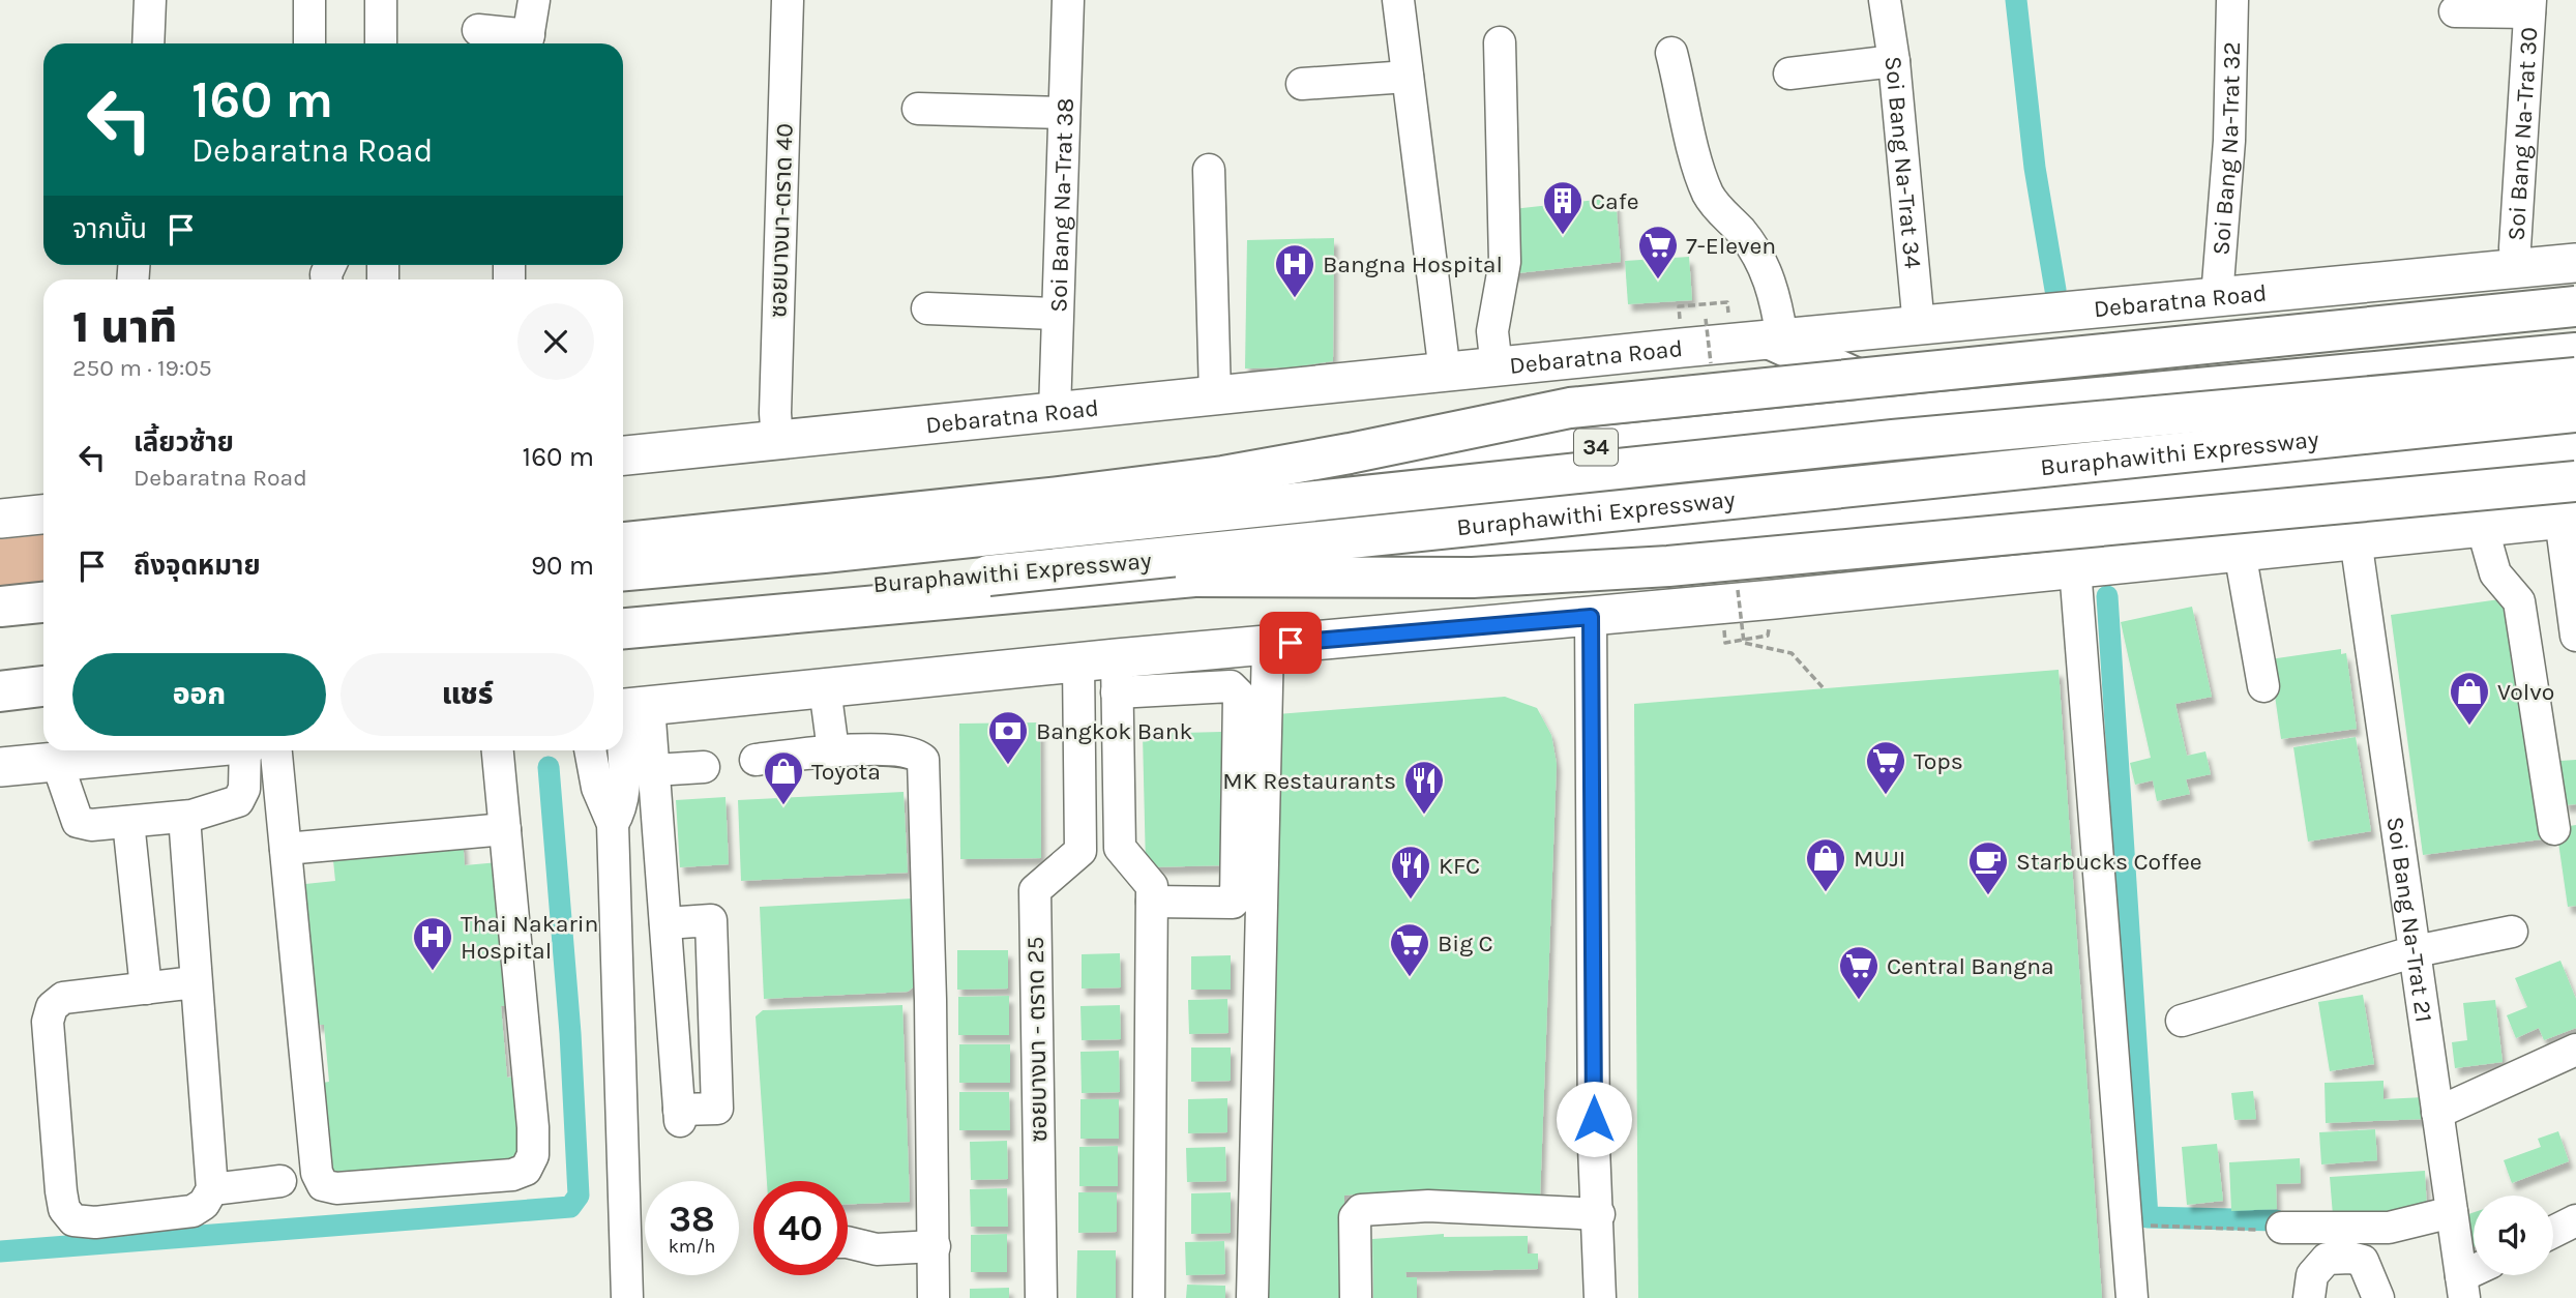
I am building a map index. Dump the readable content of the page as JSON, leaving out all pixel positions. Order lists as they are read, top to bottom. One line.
{"streets":{"highway":["34","Buraphawithi Expressway"],"main road":["Debaratna Road"],"street":["Soi Bang Na-Trat 30","Soi Bang Na-Trat 32","Soi Bang Na-Trat 34","Soi Bang Na-Trat 38","ซอยบางนา-ตราด 40","Soi Bang Na-Trat 21","ซอยบางนา - ตราด 25"]},"crossings":[["Soi Bang Na-Trat 30","Debaratna Road"],["Soi Bang Na-Trat 32","Debaratna Road"],["Soi Bang Na-Trat 34","Debaratna Road"],["Soi Bang Na-Trat 38","Debaratna Road"],["ซอยบางนา-ตราด 40","Debaratna Road"]],"places":{"building":["Cafe"],"supermarket":["7-Eleven","Tops","Big C","Central Bangna"],"hospital":["Bangna Hospital","Thai Nakarin Hospital"],"shop":["Volvo","Toyota","MUJI"],"bank":["Bangkok Bank"],"restaurant":["MK Restaurants","KFC"],"cafe":["Starbucks Coffee"]},"page":{"turn":["160 m","Debaratna Road"],"then":"จากนั้น","heading":["1 นาที","250 m · 19:05"],"list":[{"name":"เลี้ยวซ้าย","note":"Debaratna Road","value":"160 m"},{"name":"ถึงจุดหมาย","value":"90 m"}],"buttons":["ออก","แชร์"],"speed":"38 km/h","limit":"40"}}
